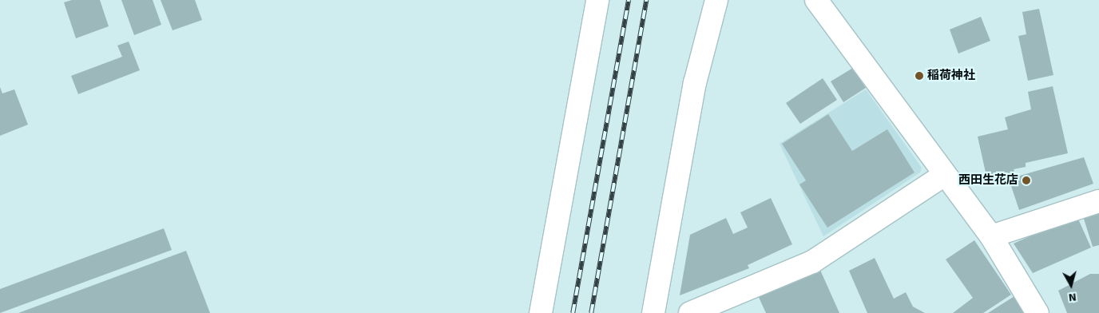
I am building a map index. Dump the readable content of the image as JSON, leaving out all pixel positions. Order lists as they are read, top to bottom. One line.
{"places":["稲荷神社","西田生花店"],"north":"bottom"}
